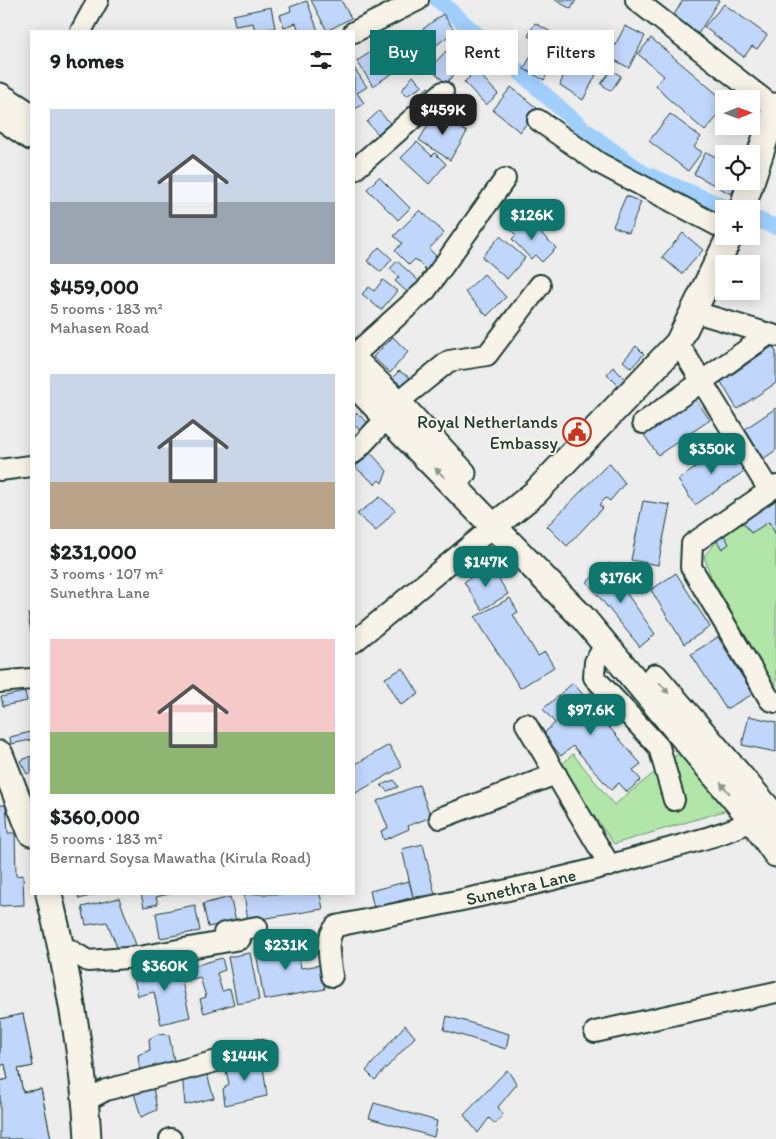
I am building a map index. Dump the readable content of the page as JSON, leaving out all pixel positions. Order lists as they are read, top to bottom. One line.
{"streets":{"street":["Sunethra Lane"]},"places":{"public building":["Royal Netherlands Embassy"]},"north":"right","page":{"chip":["Buy","Rent","Filters"],"heading":"9 homes","map_buttons":["+","−"],"list":[{"name":"$459,000","note":"5 rooms · 183 m² · Mahasen Road"},{"name":"$231,000","note":"3 rooms · 107 m² · Sunethra Lane"},{"name":"$360,000","note":"5 rooms · 183 m² · Bernard Soysa Mawatha (Kirula Road)"}],"price":["$459K","$126K","$350K","$147K","$176K","$97.6K","$231K","$360K","$144K"]}}
